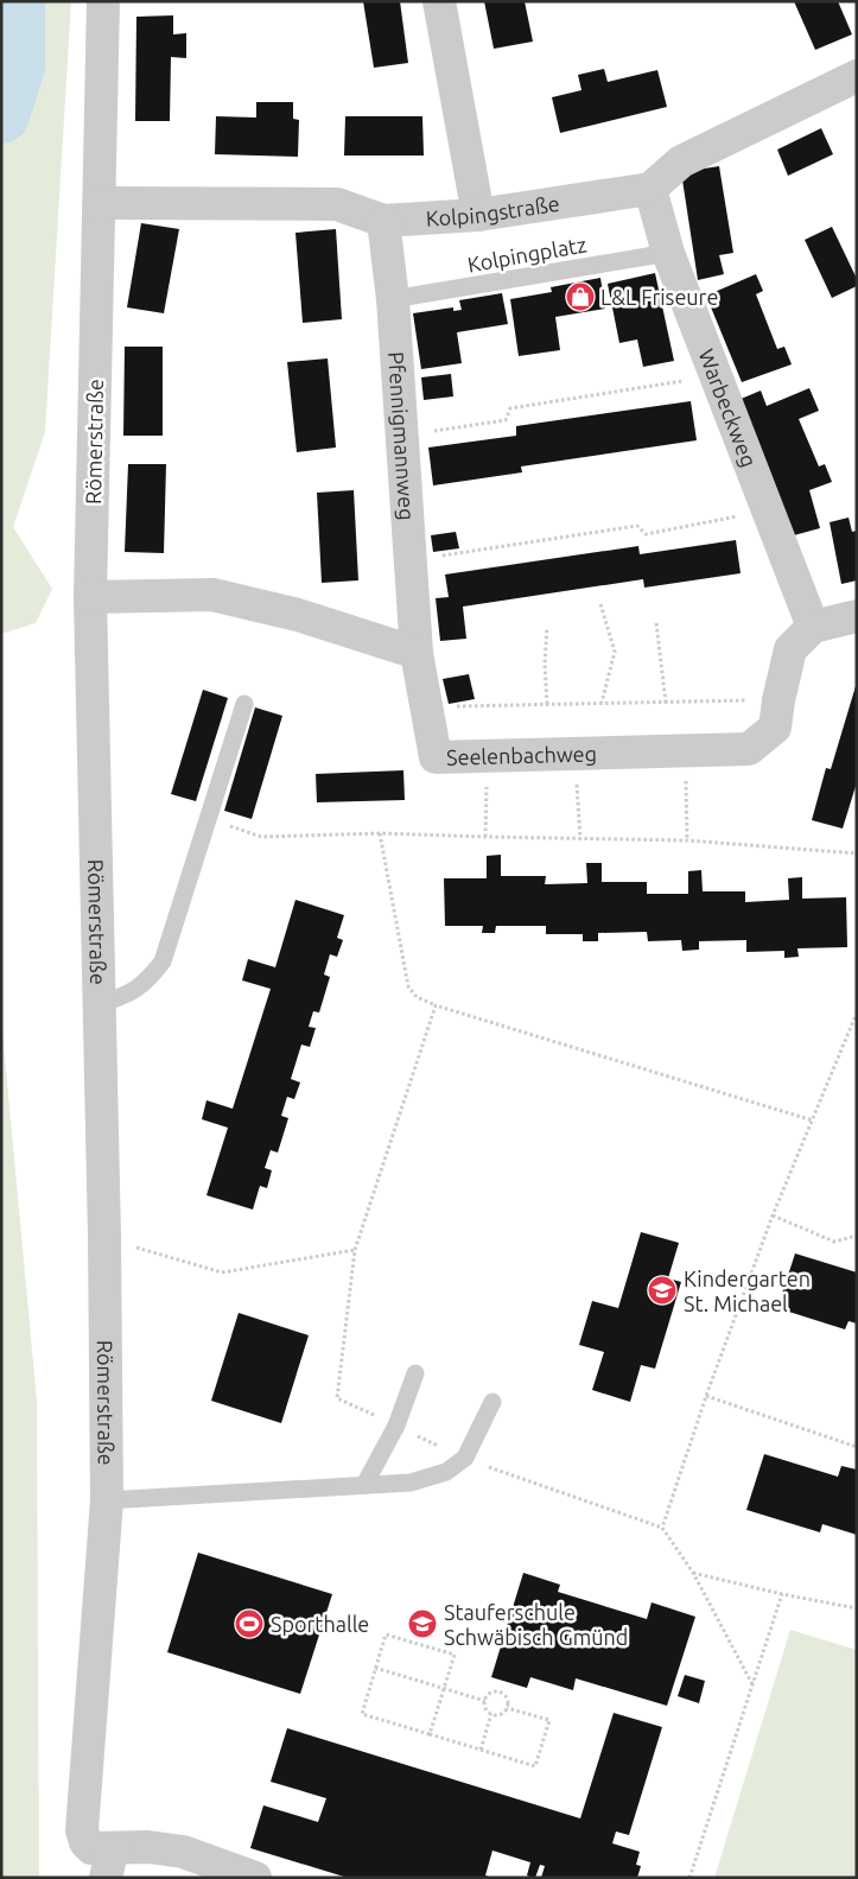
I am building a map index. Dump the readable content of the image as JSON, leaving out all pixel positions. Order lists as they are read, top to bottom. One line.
{"streets":{"street":["Kolpingstraße","Warbeckweg","Pfennigmannweg","Römerstraße","Seelenbachweg"],"lane":["Kolpingplatz"]},"crossings":[["Kolpingstraße","Warbeckweg"],["Kolpingstraße","Pfennigmannweg"],["Kolpingstraße","Römerstraße"],["Kolpingplatz","Warbeckweg"],["Kolpingplatz","Pfennigmannweg"],["Warbeckweg","Seelenbachweg"],["Pfennigmannweg","Seelenbachweg"]],"places":{"shop":["L&L Friseure"],"school or university":["Kindergarten St. Michael","Stauferschule Schwäbisch Gmünd"],"sports":["Sporthalle"]}}
